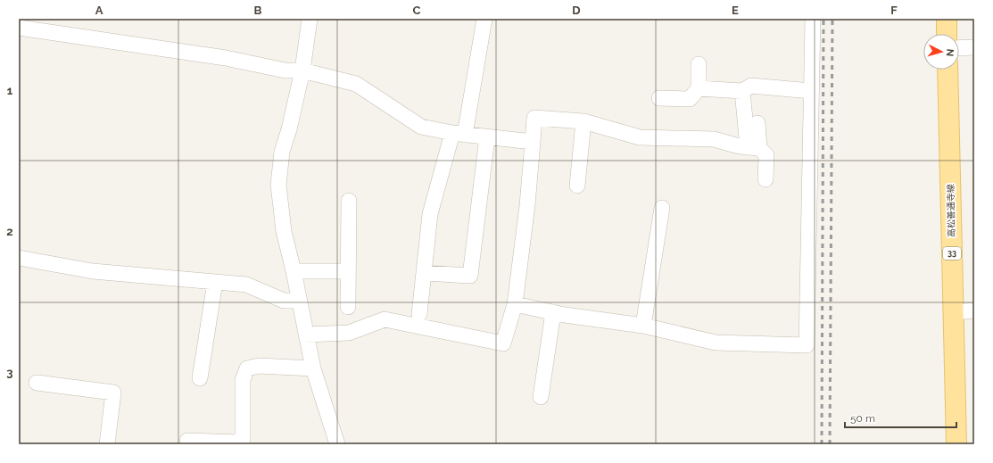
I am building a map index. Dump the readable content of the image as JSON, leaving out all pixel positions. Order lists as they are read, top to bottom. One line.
{"streets":{"main road":["高松善通寺線","33"]},"scale_bar":"50 m","north":"right","grid":{"columns":["A","B","C","D","E","F"],"rows":["1","2","3"]}}
